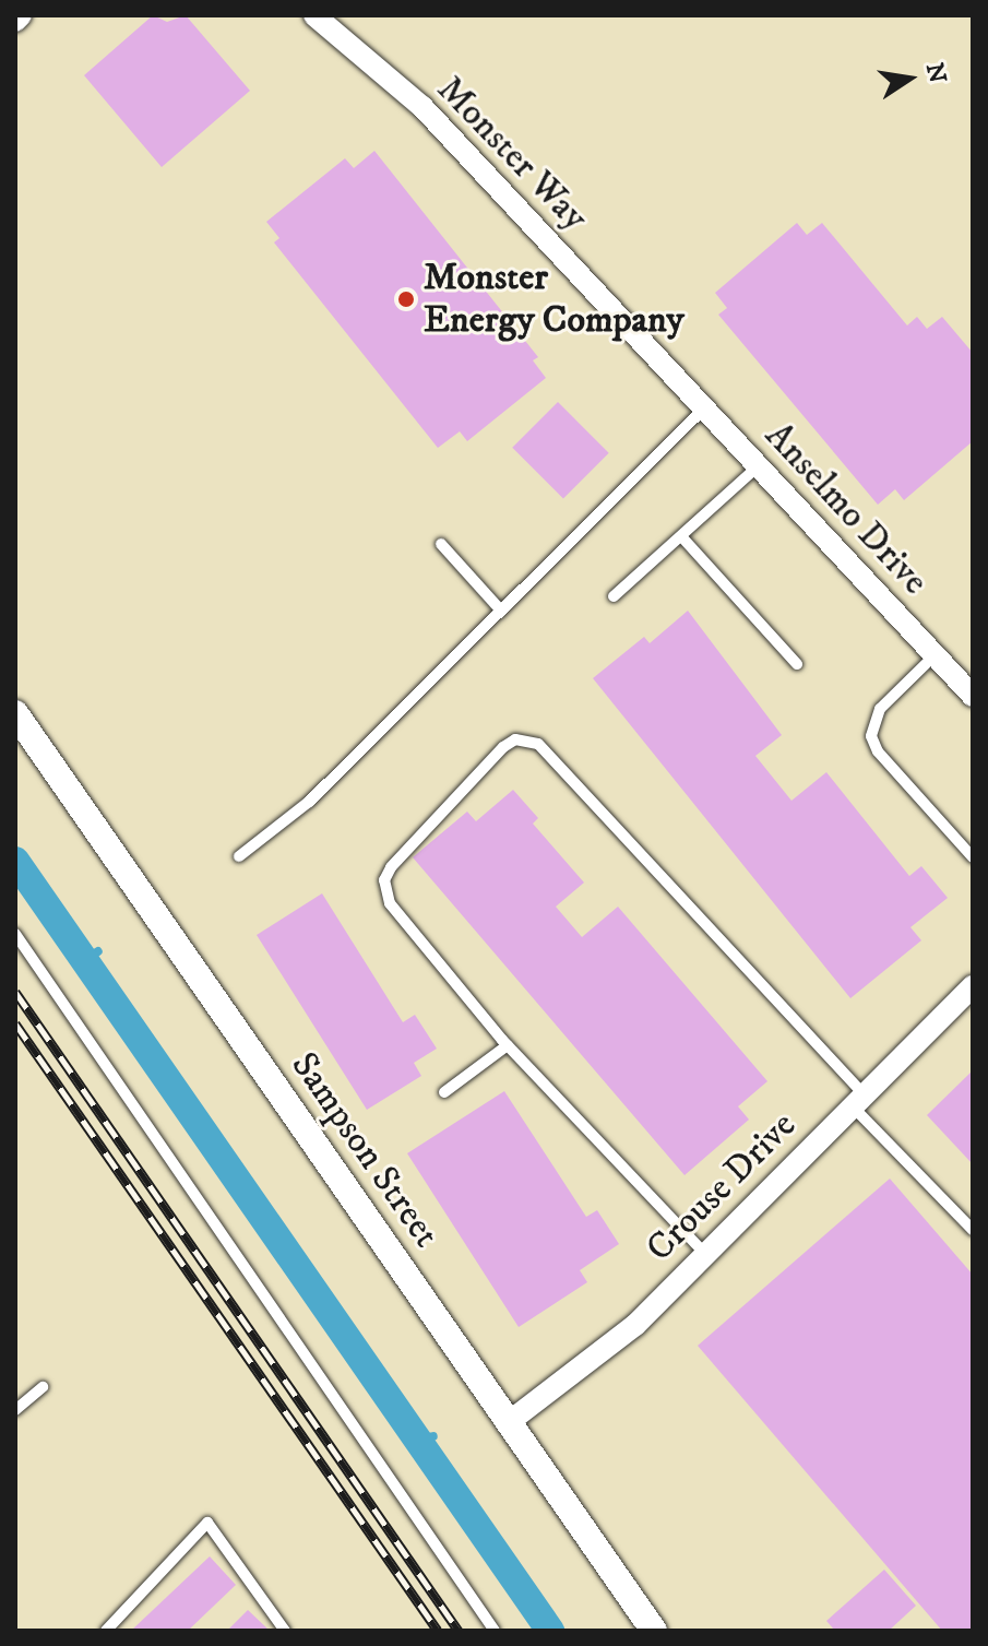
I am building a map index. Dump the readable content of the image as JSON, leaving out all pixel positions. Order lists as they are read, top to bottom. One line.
{"streets":{"street":["Monster Way","Anselmo Drive","Sampson Street","Crouse Drive"]},"crossings":[["Monster Way","Anselmo Drive"],["Sampson Street","Crouse Drive"]],"places":["Monster Energy Company"],"north":"right"}
